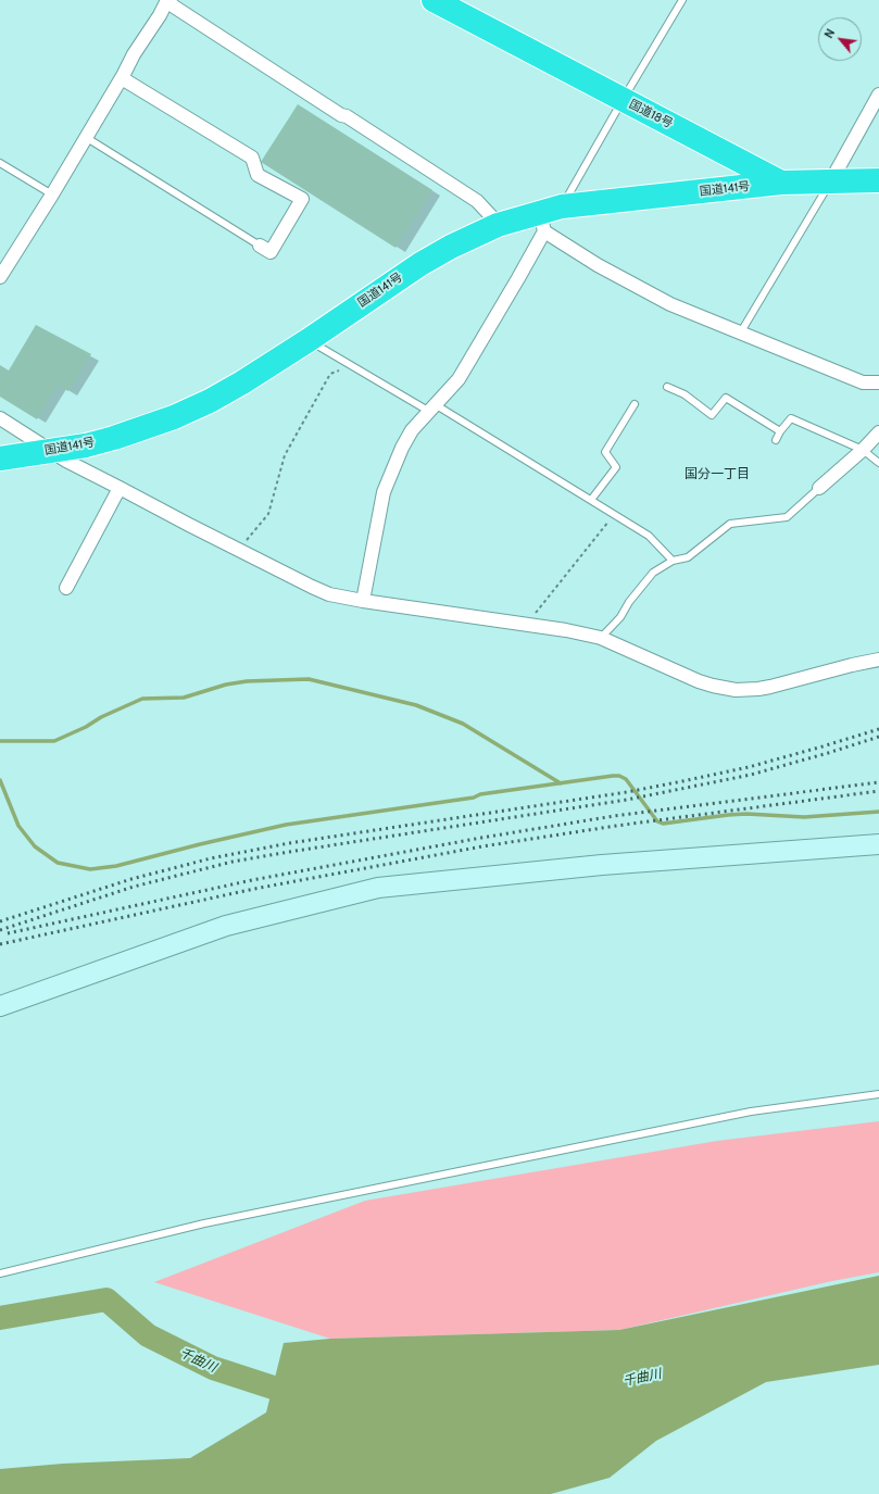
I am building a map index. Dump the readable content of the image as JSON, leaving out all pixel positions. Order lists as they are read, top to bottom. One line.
{"streets":{"highway":["国道18号","国道141号"]},"crossings":[["国道18号","国道141号"]],"districts":["国分一丁目"],"water":["千曲川"],"north":"top left"}
